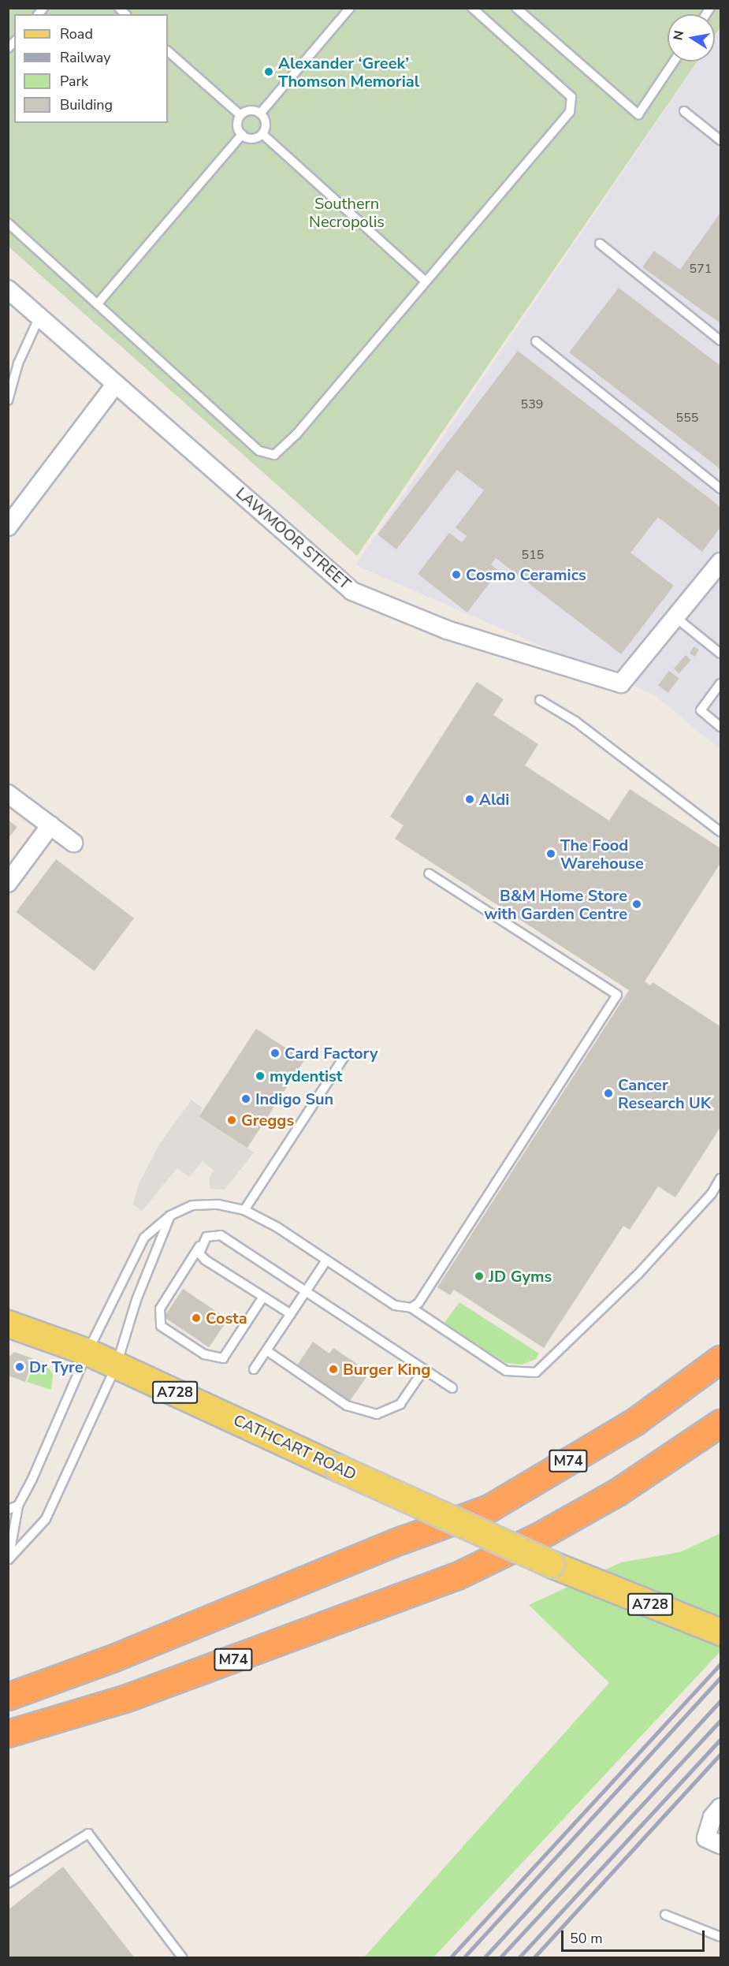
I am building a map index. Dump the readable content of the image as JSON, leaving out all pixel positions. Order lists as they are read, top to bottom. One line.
{"streets":{"highway":["M74"],"main road":["A728","CATHCART ROAD"],"street":["LAWMOOR STREET"]},"parks":["Southern Necropolis"],"places":["Alexander ‘Greek’ Thomson Memorial","Cosmo Ceramics","Aldi","The Food Warehouse","B&M Home Store with Garden Centre","Card Factory","mydentist","Cancer Research UK","Indigo Sun","Greggs","JD Gyms","Costa","Dr Tyre","Burger King"],"house_numbers":["571","539","555","515"],"legend":["Road","Railway","Park","Building"],"scale_bar":"50 m","north":"left"}
